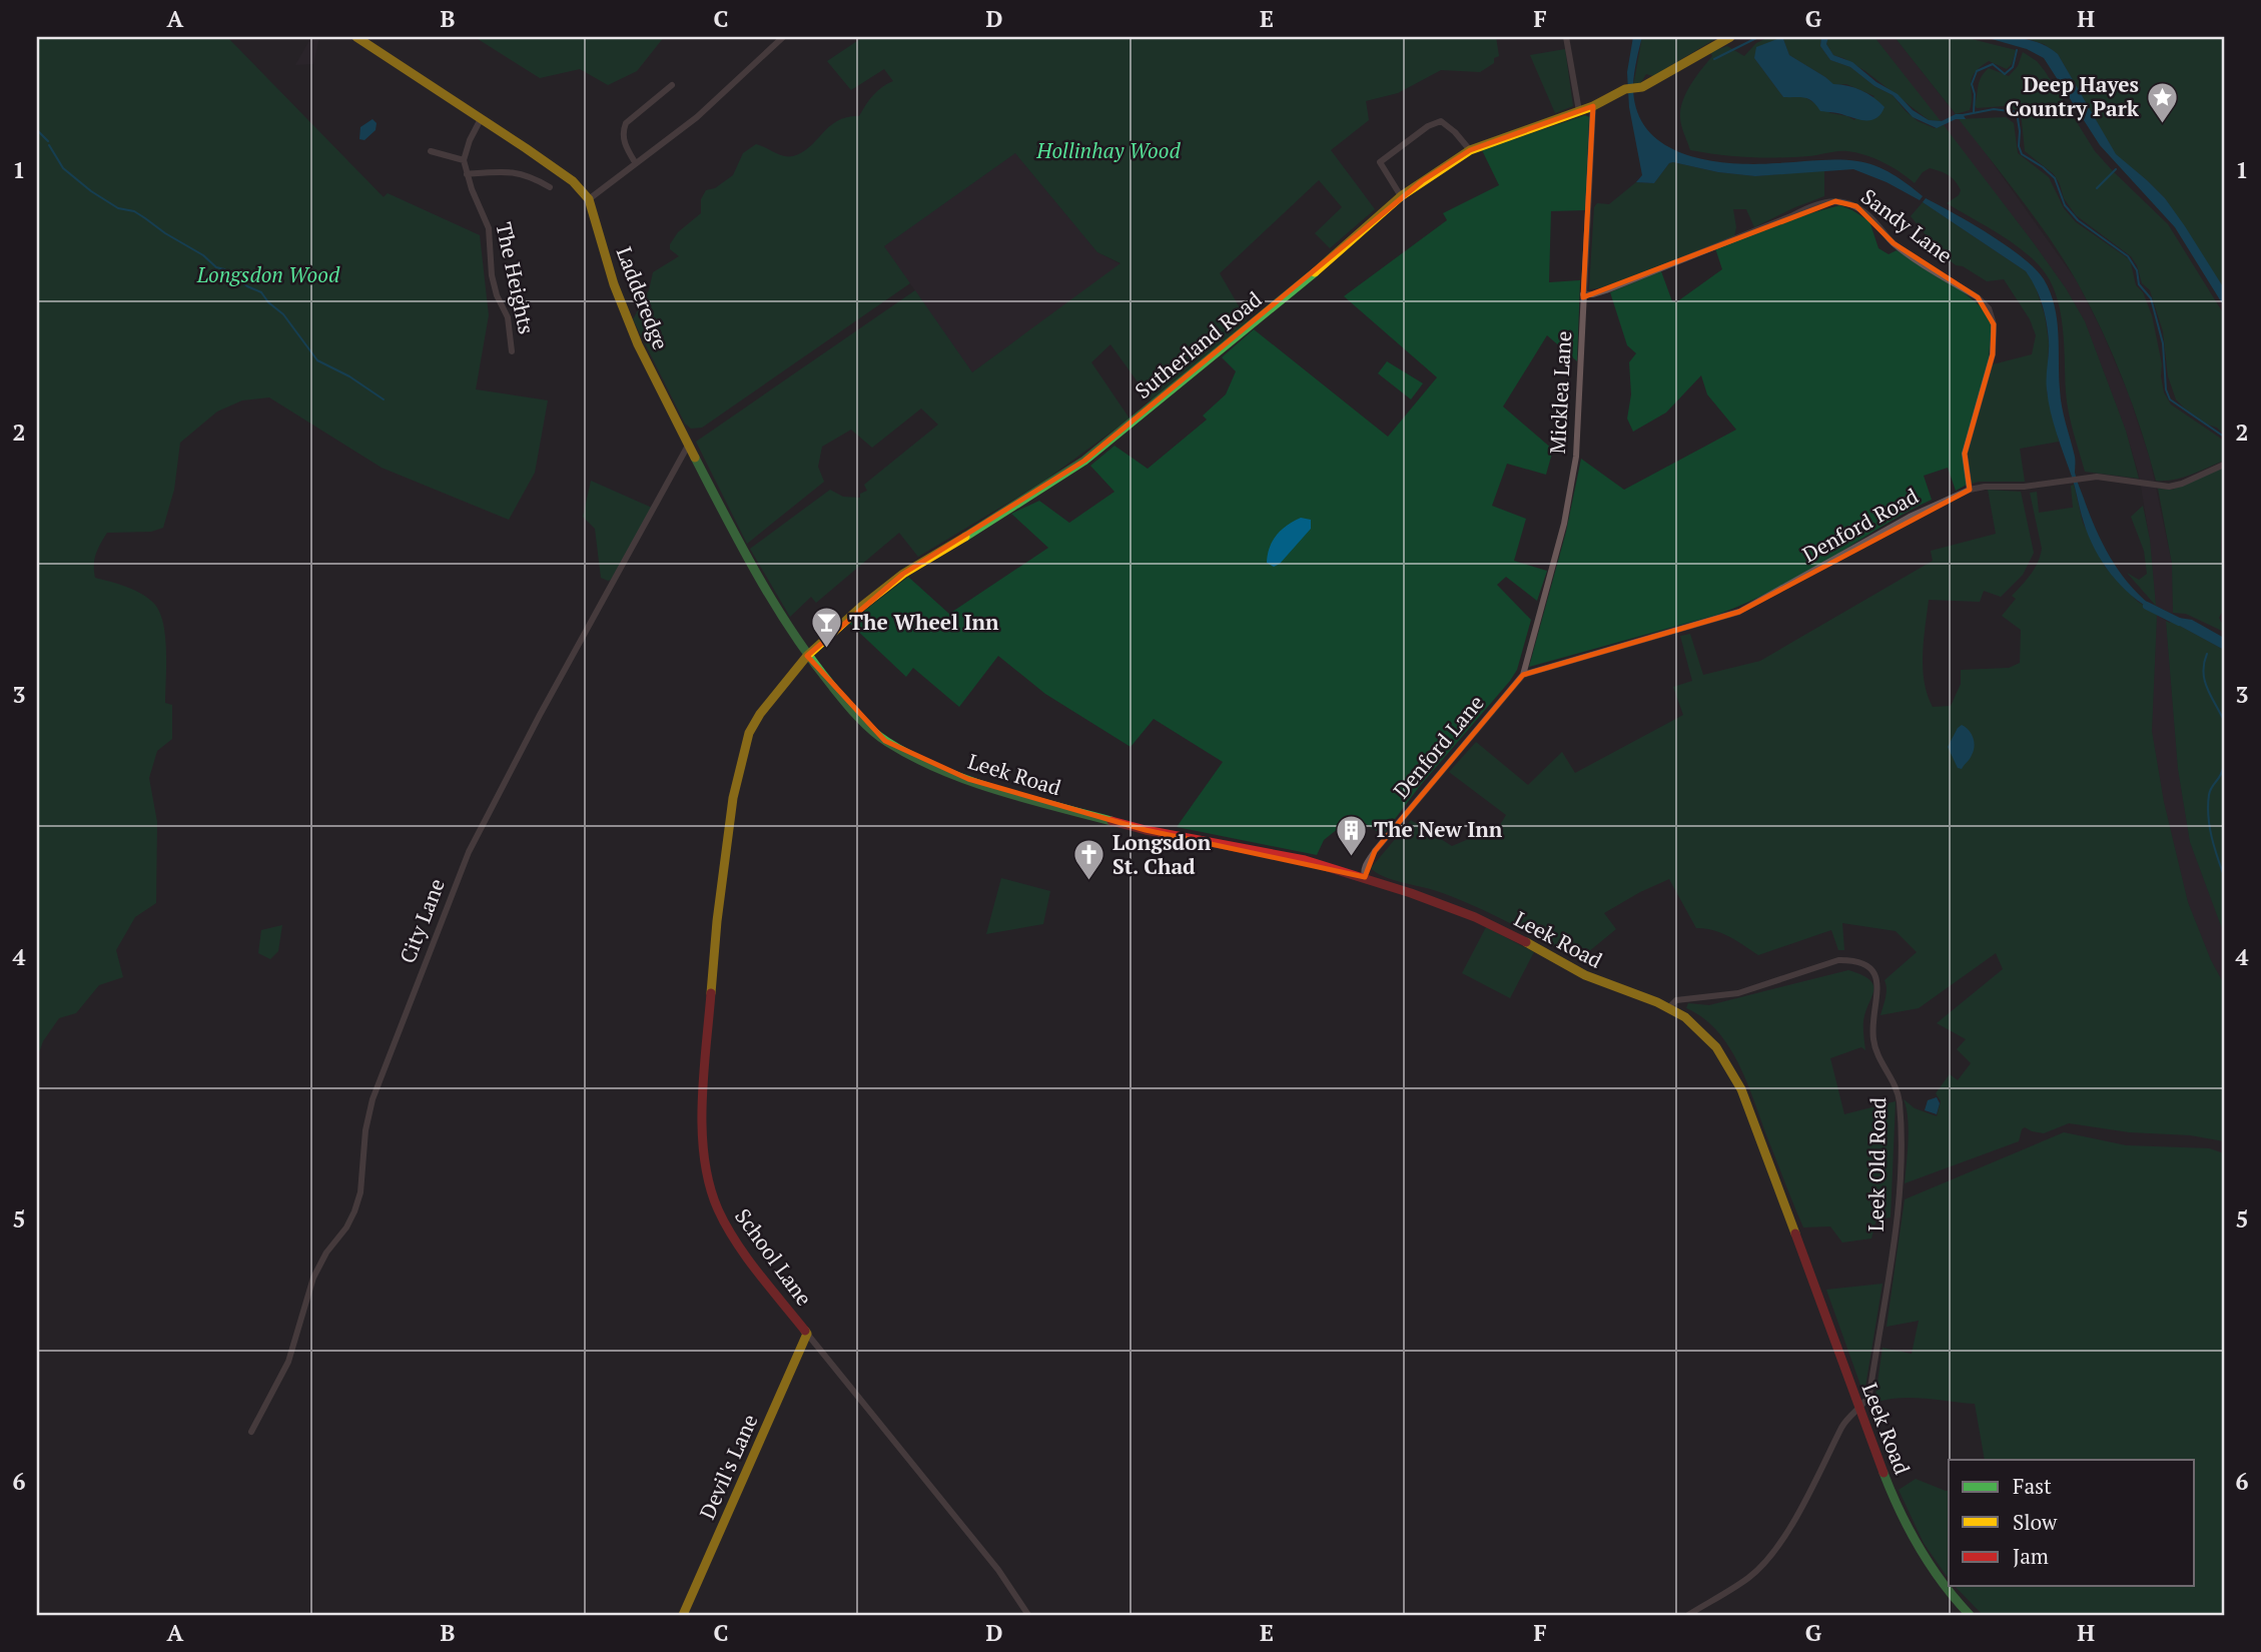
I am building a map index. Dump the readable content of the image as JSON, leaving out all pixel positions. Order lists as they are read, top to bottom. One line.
{"streets":{"main road":["Ladderedge","Sutherland Road","Leek Road","School Lane","Devil's Lane"],"street":["Sandy Lane","The Heights","Micklea Lane","Denford Road","Denford Lane","City Lane","Leek Old Road"]},"crossings":[["Sandy Lane","Micklea Lane"],["Sandy Lane","Denford Road"],["Ladderedge","Sutherland Road"],["Ladderedge","Leek Road"],["Ladderedge","City Lane"],["Ladderedge","School Lane"],["Sutherland Road","Micklea Lane"],["Sutherland Road","Leek Road"],["Sutherland Road","School Lane"],["Micklea Lane","Denford Road"],["Micklea Lane","Denford Lane"],["Denford Road","Denford Lane"],["Denford Lane","Leek Road"],["Leek Road","Leek Old Road"],["Leek Road","School Lane"],["School Lane","Devil's Lane"]],"parks":["Hollinhay Wood","Longsdon Wood"],"places":{"place":["Deep Hayes Country Park"],"bar":["The Wheel Inn"],"building":["The New Inn"],"church":["Longsdon St. Chad"]},"legend":["Fast","Slow","Jam"],"grid":{"columns":["A","B","C","D","E","F","G","H"],"rows":["1","2","3","4","5","6"]}}
